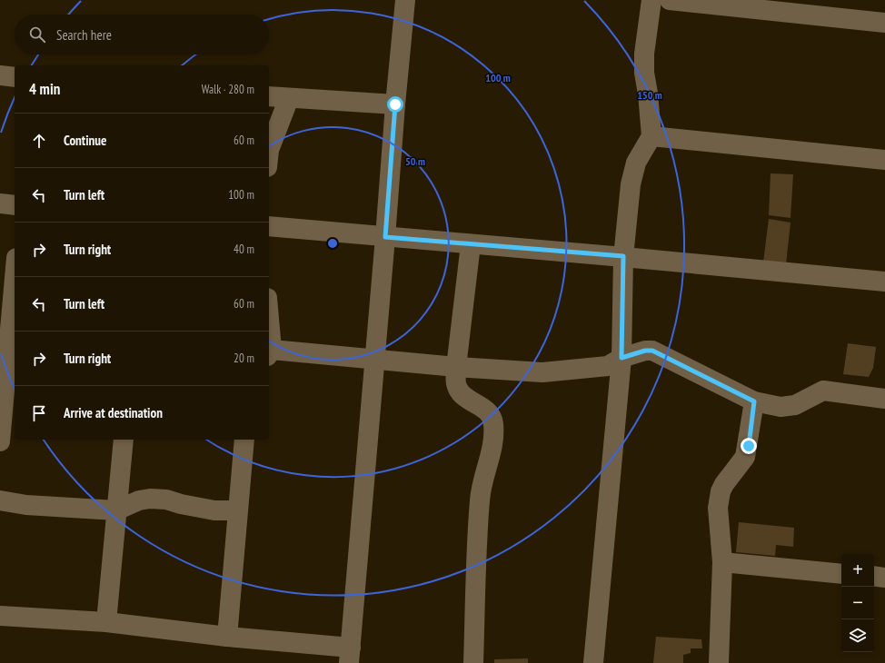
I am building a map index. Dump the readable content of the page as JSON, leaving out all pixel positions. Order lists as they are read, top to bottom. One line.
{"page":{"search":"Search here","heading":["4 min","Walk · 280 m"],"list":[["Continue","60 m"],["Turn left","100 m"],["Turn right","40 m"],["Turn left","60 m"],["Turn right","20 m"],"Arrive at destination"],"map_buttons":["+","−"]},"rings":["100 m","150 m","50 m"]}
